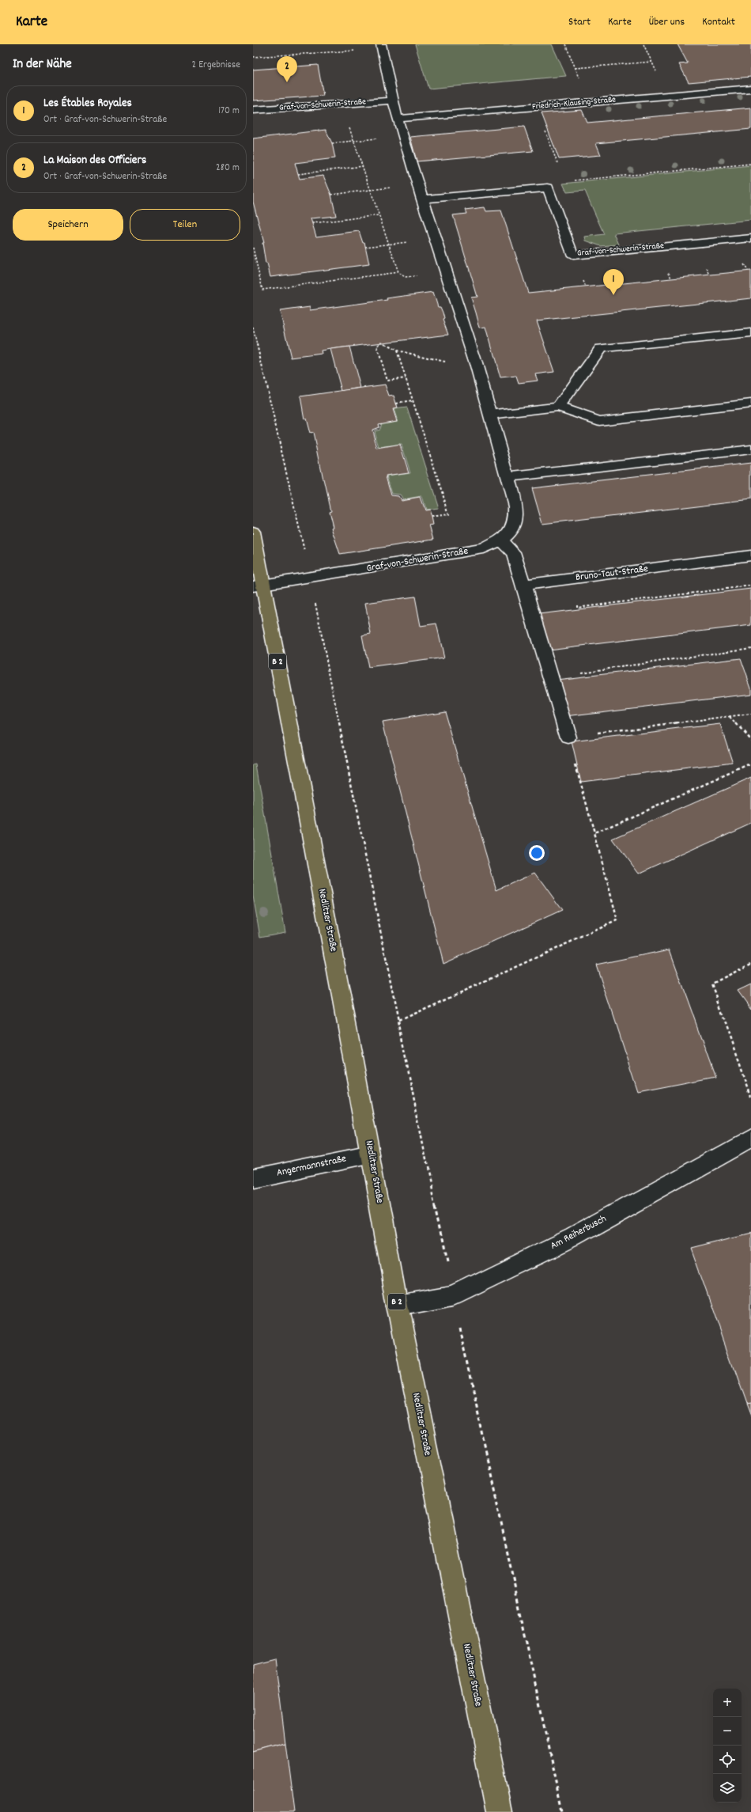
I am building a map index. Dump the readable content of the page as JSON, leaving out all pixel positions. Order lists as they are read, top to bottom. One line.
{"streets":{"main road":["B 2","Nedlitzer Straße"],"street":["Friedrich-Klausing-Straße","Graf-von-Schwerin-Straße","Bruno-Taut-Straße","Angermannstraße","Am Reiherbusch"]},"crossings":[["Friedrich-Klausing-Straße","Graf-von-Schwerin-Straße"],["Graf-von-Schwerin-Straße","Nedlitzer Straße"],["Nedlitzer Straße","Angermannstraße"],["Nedlitzer Straße","Am Reiherbusch"]],"page":{"header":"Karte","nav":["Start","Karte","Über uns","Kontakt"],"heading":["In der Nähe","2 Ergebnisse"],"pins":["2","1"],"list":[{"mark":"1","name":"Les Étables Royales","note":"Ort · Graf-von-Schwerin-Straße","value":"170 m"},{"mark":"2","name":"La Maison des Officiers","note":"Ort · Graf-von-Schwerin-Straße","value":"280 m"}],"buttons":["Speichern","Teilen"],"map_buttons":["+","−"]}}
